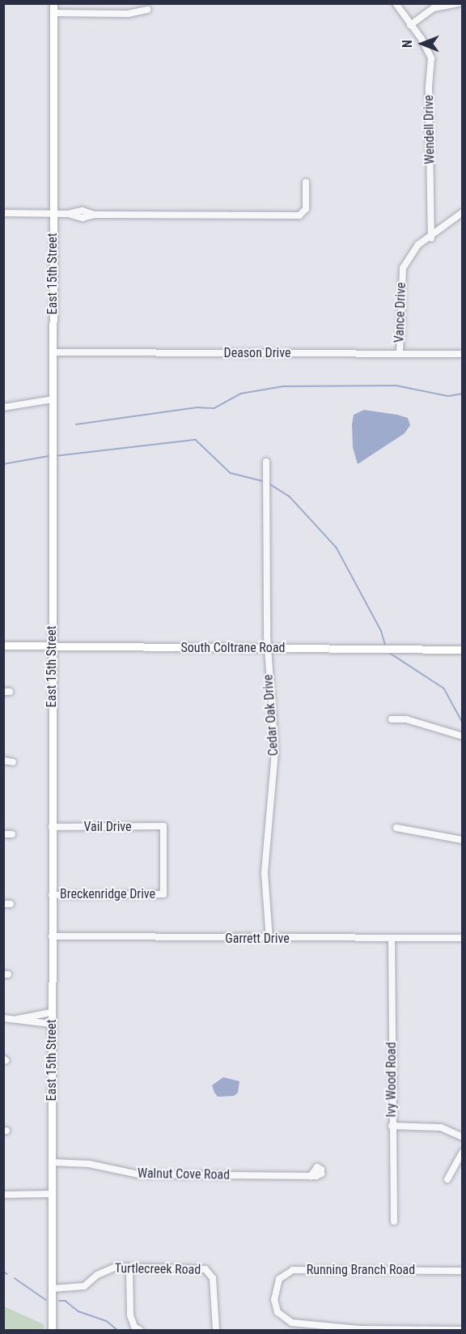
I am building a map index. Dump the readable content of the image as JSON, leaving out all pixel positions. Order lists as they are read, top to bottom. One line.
{"streets":{"main road":["East 15th Street","South Coltrane Road"],"street":["Wendell Drive","Vance Drive","Deason Drive","Cedar Oak Drive","Vail Drive","Breckenridge Drive","Garrett Drive","Ivy Wood Road","Walnut Cove Road","Turtlecreek Road","Running Branch Road"]},"crossings":[["Wendell Drive","Vance Drive"],["East 15th Street","Deason Drive"],["East 15th Street","South Coltrane Road"],["East 15th Street","Vail Drive"],["East 15th Street","Breckenridge Drive"],["East 15th Street","Garrett Drive"],["East 15th Street","Walnut Cove Road"],["East 15th Street","Turtlecreek Road"],["Vance Drive","Deason Drive"],["South Coltrane Road","Cedar Oak Drive"],["Cedar Oak Drive","Garrett Drive"],["Vail Drive","Breckenridge Drive"],["Garrett Drive","Ivy Wood Road"]],"north":"left"}
